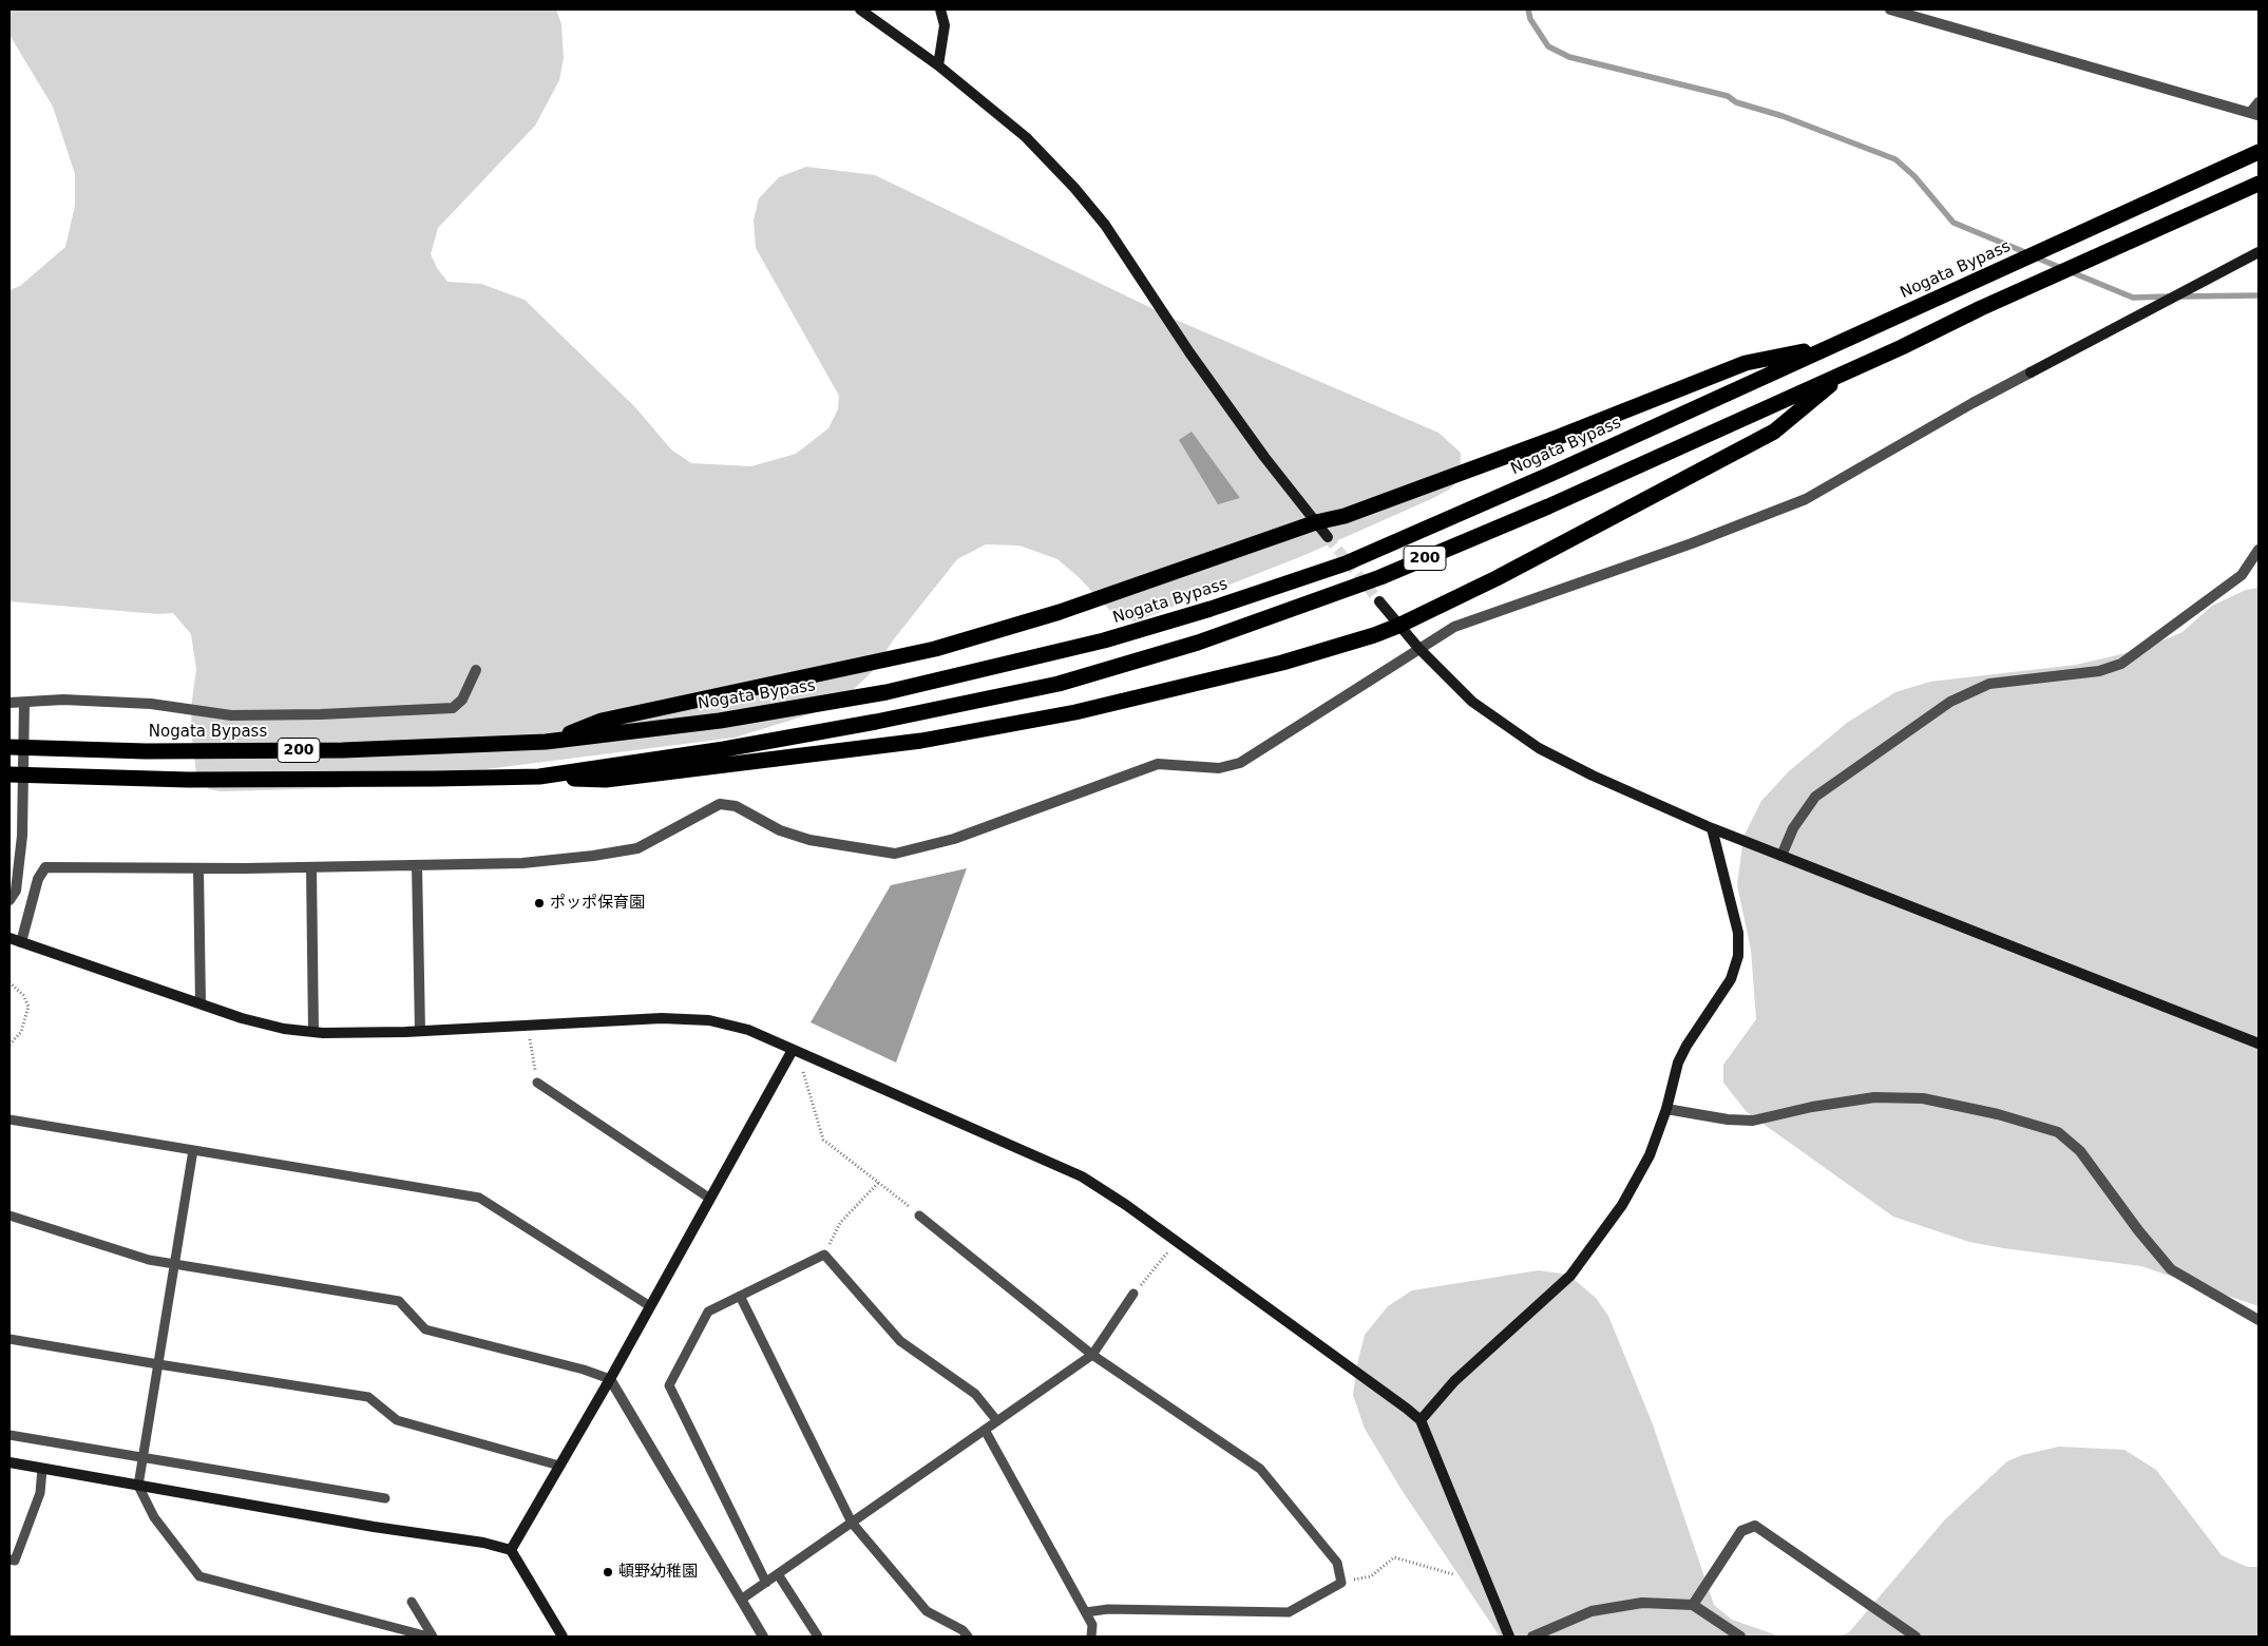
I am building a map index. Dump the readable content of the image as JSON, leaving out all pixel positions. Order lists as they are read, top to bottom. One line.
{"streets":{"highway":["Nogata Bypass","200"]},"places":["ポッポ保育園","頓野幼稚園"]}
